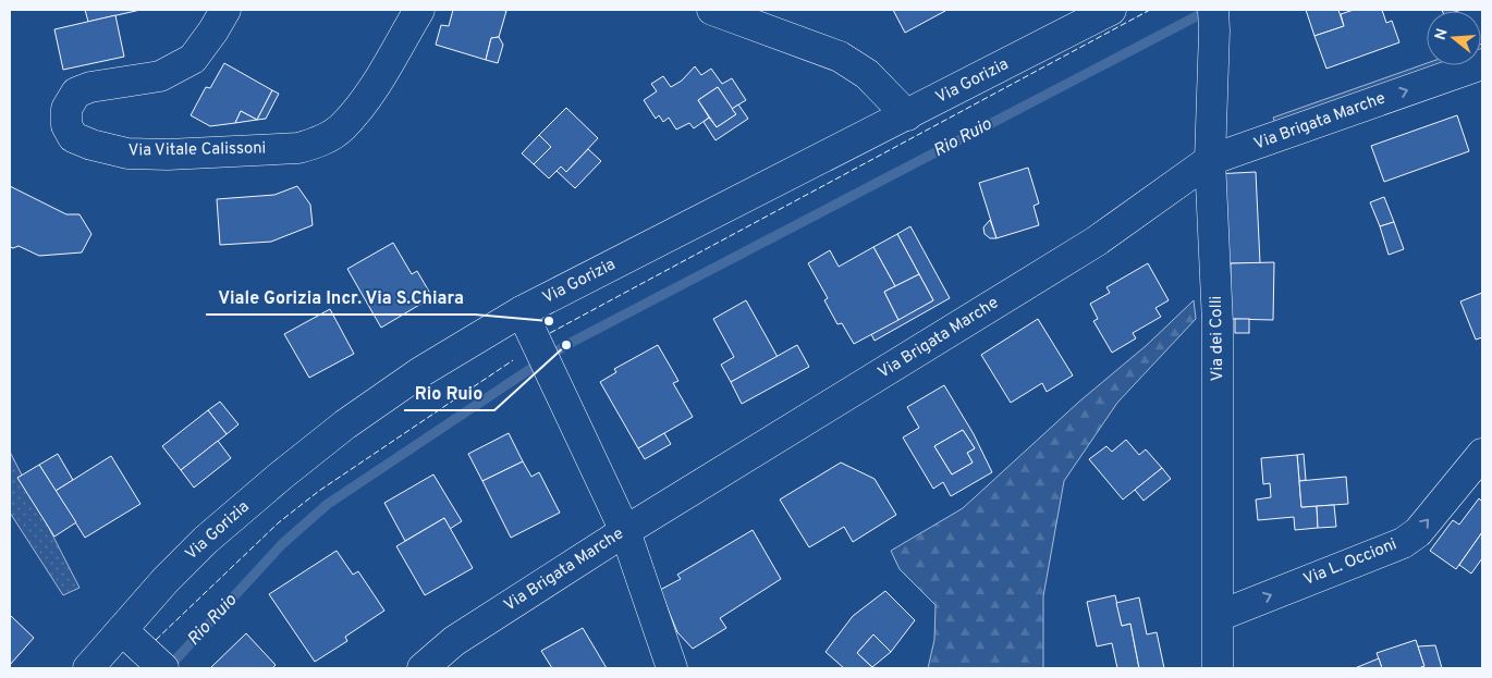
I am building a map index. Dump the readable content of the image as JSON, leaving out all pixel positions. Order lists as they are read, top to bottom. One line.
{"streets":{"street":["Via Gorizia","Via Brigata Marche","Via Vitale Calissoni","Via dei Colli","Via L. Occioni"]},"crossings":[["Via Brigata Marche","Via dei Colli"],["Via dei Colli","Via L. Occioni"]],"one_way":["Via L. Occioni"],"water":["Rio Ruio"],"places":["Viale Gorizia Incr. Via S.Chiara","Rio Ruio"],"north":"left"}
